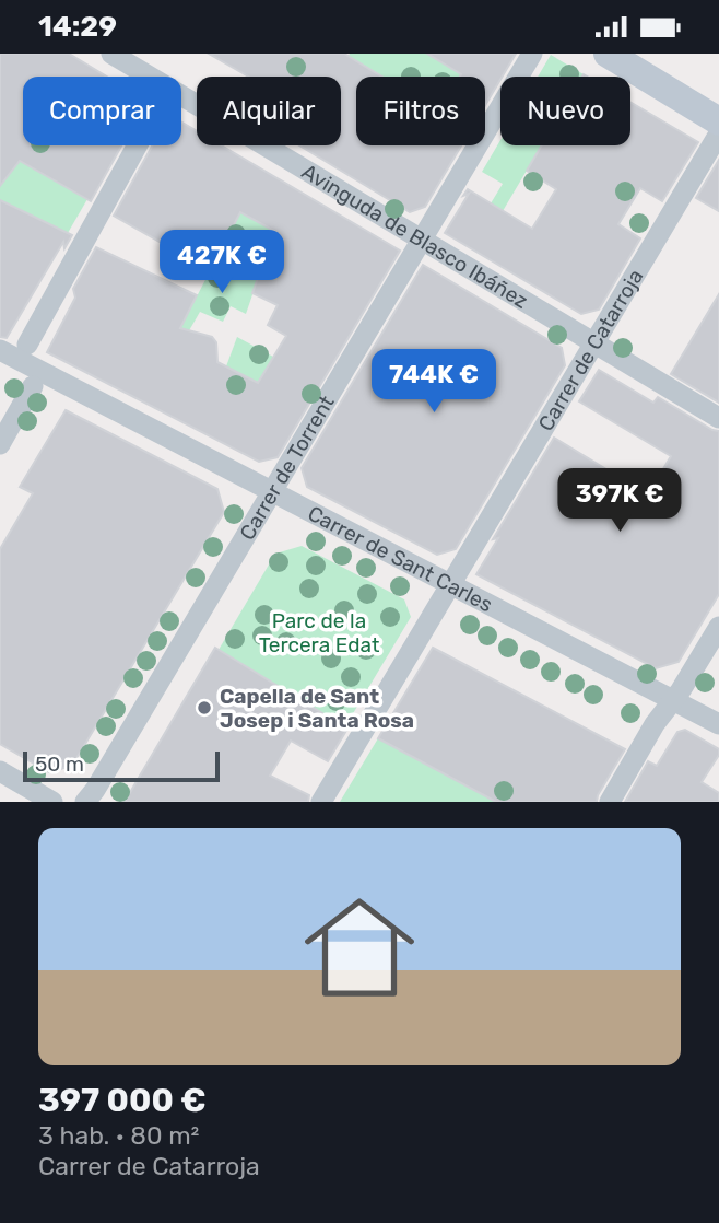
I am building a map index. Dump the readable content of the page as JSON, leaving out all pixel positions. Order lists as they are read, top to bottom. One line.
{"streets":{"street":["Avinguda de Blasco Ibáñez","Carrer de Catarroja","Carrer de Torrent","Carrer de Sant Carles"]},"crossings":[["Avinguda de Blasco Ibáñez","Carrer de Catarroja"],["Avinguda de Blasco Ibáñez","Carrer de Torrent"],["Carrer de Catarroja","Carrer de Sant Carles"],["Carrer de Torrent","Carrer de Sant Carles"]],"parks":["Parc de la Tercera Edat"],"places":["Capella de Sant Josep i Santa Rosa"],"scale_bar":"50 m","page":{"status":"14:29","chip":["Comprar","Alquilar","Filtros","Nuevo"],"price":["427K €","744K €","397K €"],"scale":"50 m","list":[{"name":"397 000 €","note":"3 hab. · 80 m² · Carrer de Catarroja"}]}}
